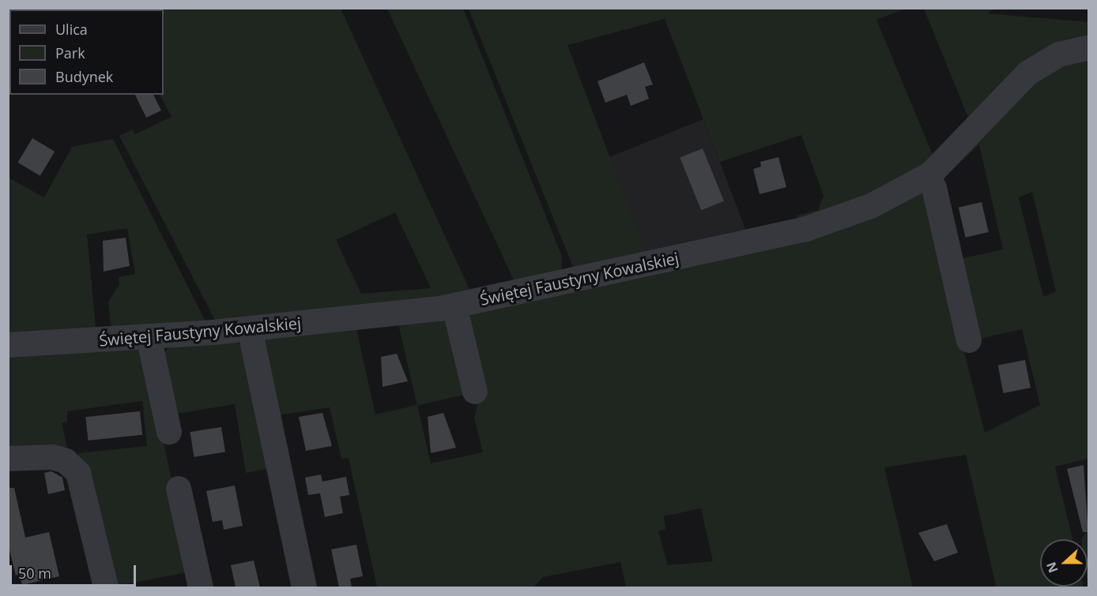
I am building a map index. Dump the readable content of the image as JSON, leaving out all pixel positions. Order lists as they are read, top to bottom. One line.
{"streets":{"street":["Świętej Faustyny Kowalskiej"]},"legend":["Ulica","Park","Budynek"],"scale_bar":"50 m","north":"left"}
